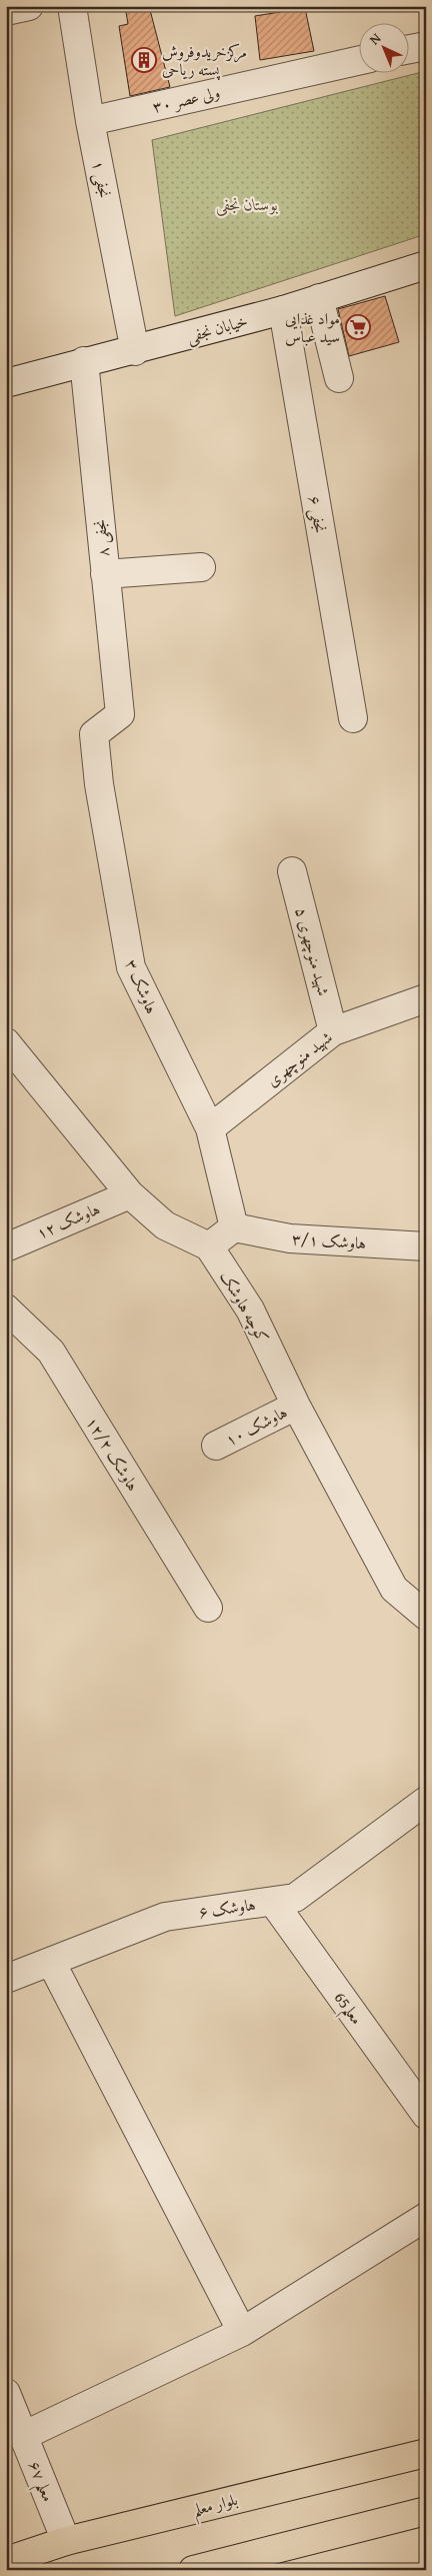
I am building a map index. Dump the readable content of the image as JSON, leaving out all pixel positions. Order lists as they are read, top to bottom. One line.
{"streets":{"main road":["بلوار معلم"],"street":["ولی عصر ۳۰","نجفی ۱","خیابان نجفی","نجفی ۶","نجفی ۸","شهید منوچهری ۵","هاوشک ۳","شهید منوچهری","هاوشک ۱۲","هاوشک ۳/۱","کوچه هاوشک","هاوشک ۱۰","هاوشک ۱۲/۲","هاوشک ۶","معلم65","معلم ۶۷"]},"crossings":[["ولی عصر ۳۰","نجفی ۱"],["نجفی ۱","خیابان نجفی"],["خیابان نجفی","نجفی ۶"],["خیابان نجفی","نجفی ۸"],["نجفی ۸","هاوشک ۳"],["شهید منوچهری ۵","شهید منوچهری"],["هاوشک ۳","شهید منوچهری"],["هاوشک ۳","هاوشک ۳/۱"],["کوچه هاوشک","هاوشک ۱۰"],["هاوشک ۶","معلم65"],["معلم ۶۷","بلوار معلم"]],"parks":["بوستان نجفی"],"places":{"building":["مرکزخریدوفروش پسته ریاحی"],"supermarket":["مواد غذایی سید عباس"]},"north":"top left"}
